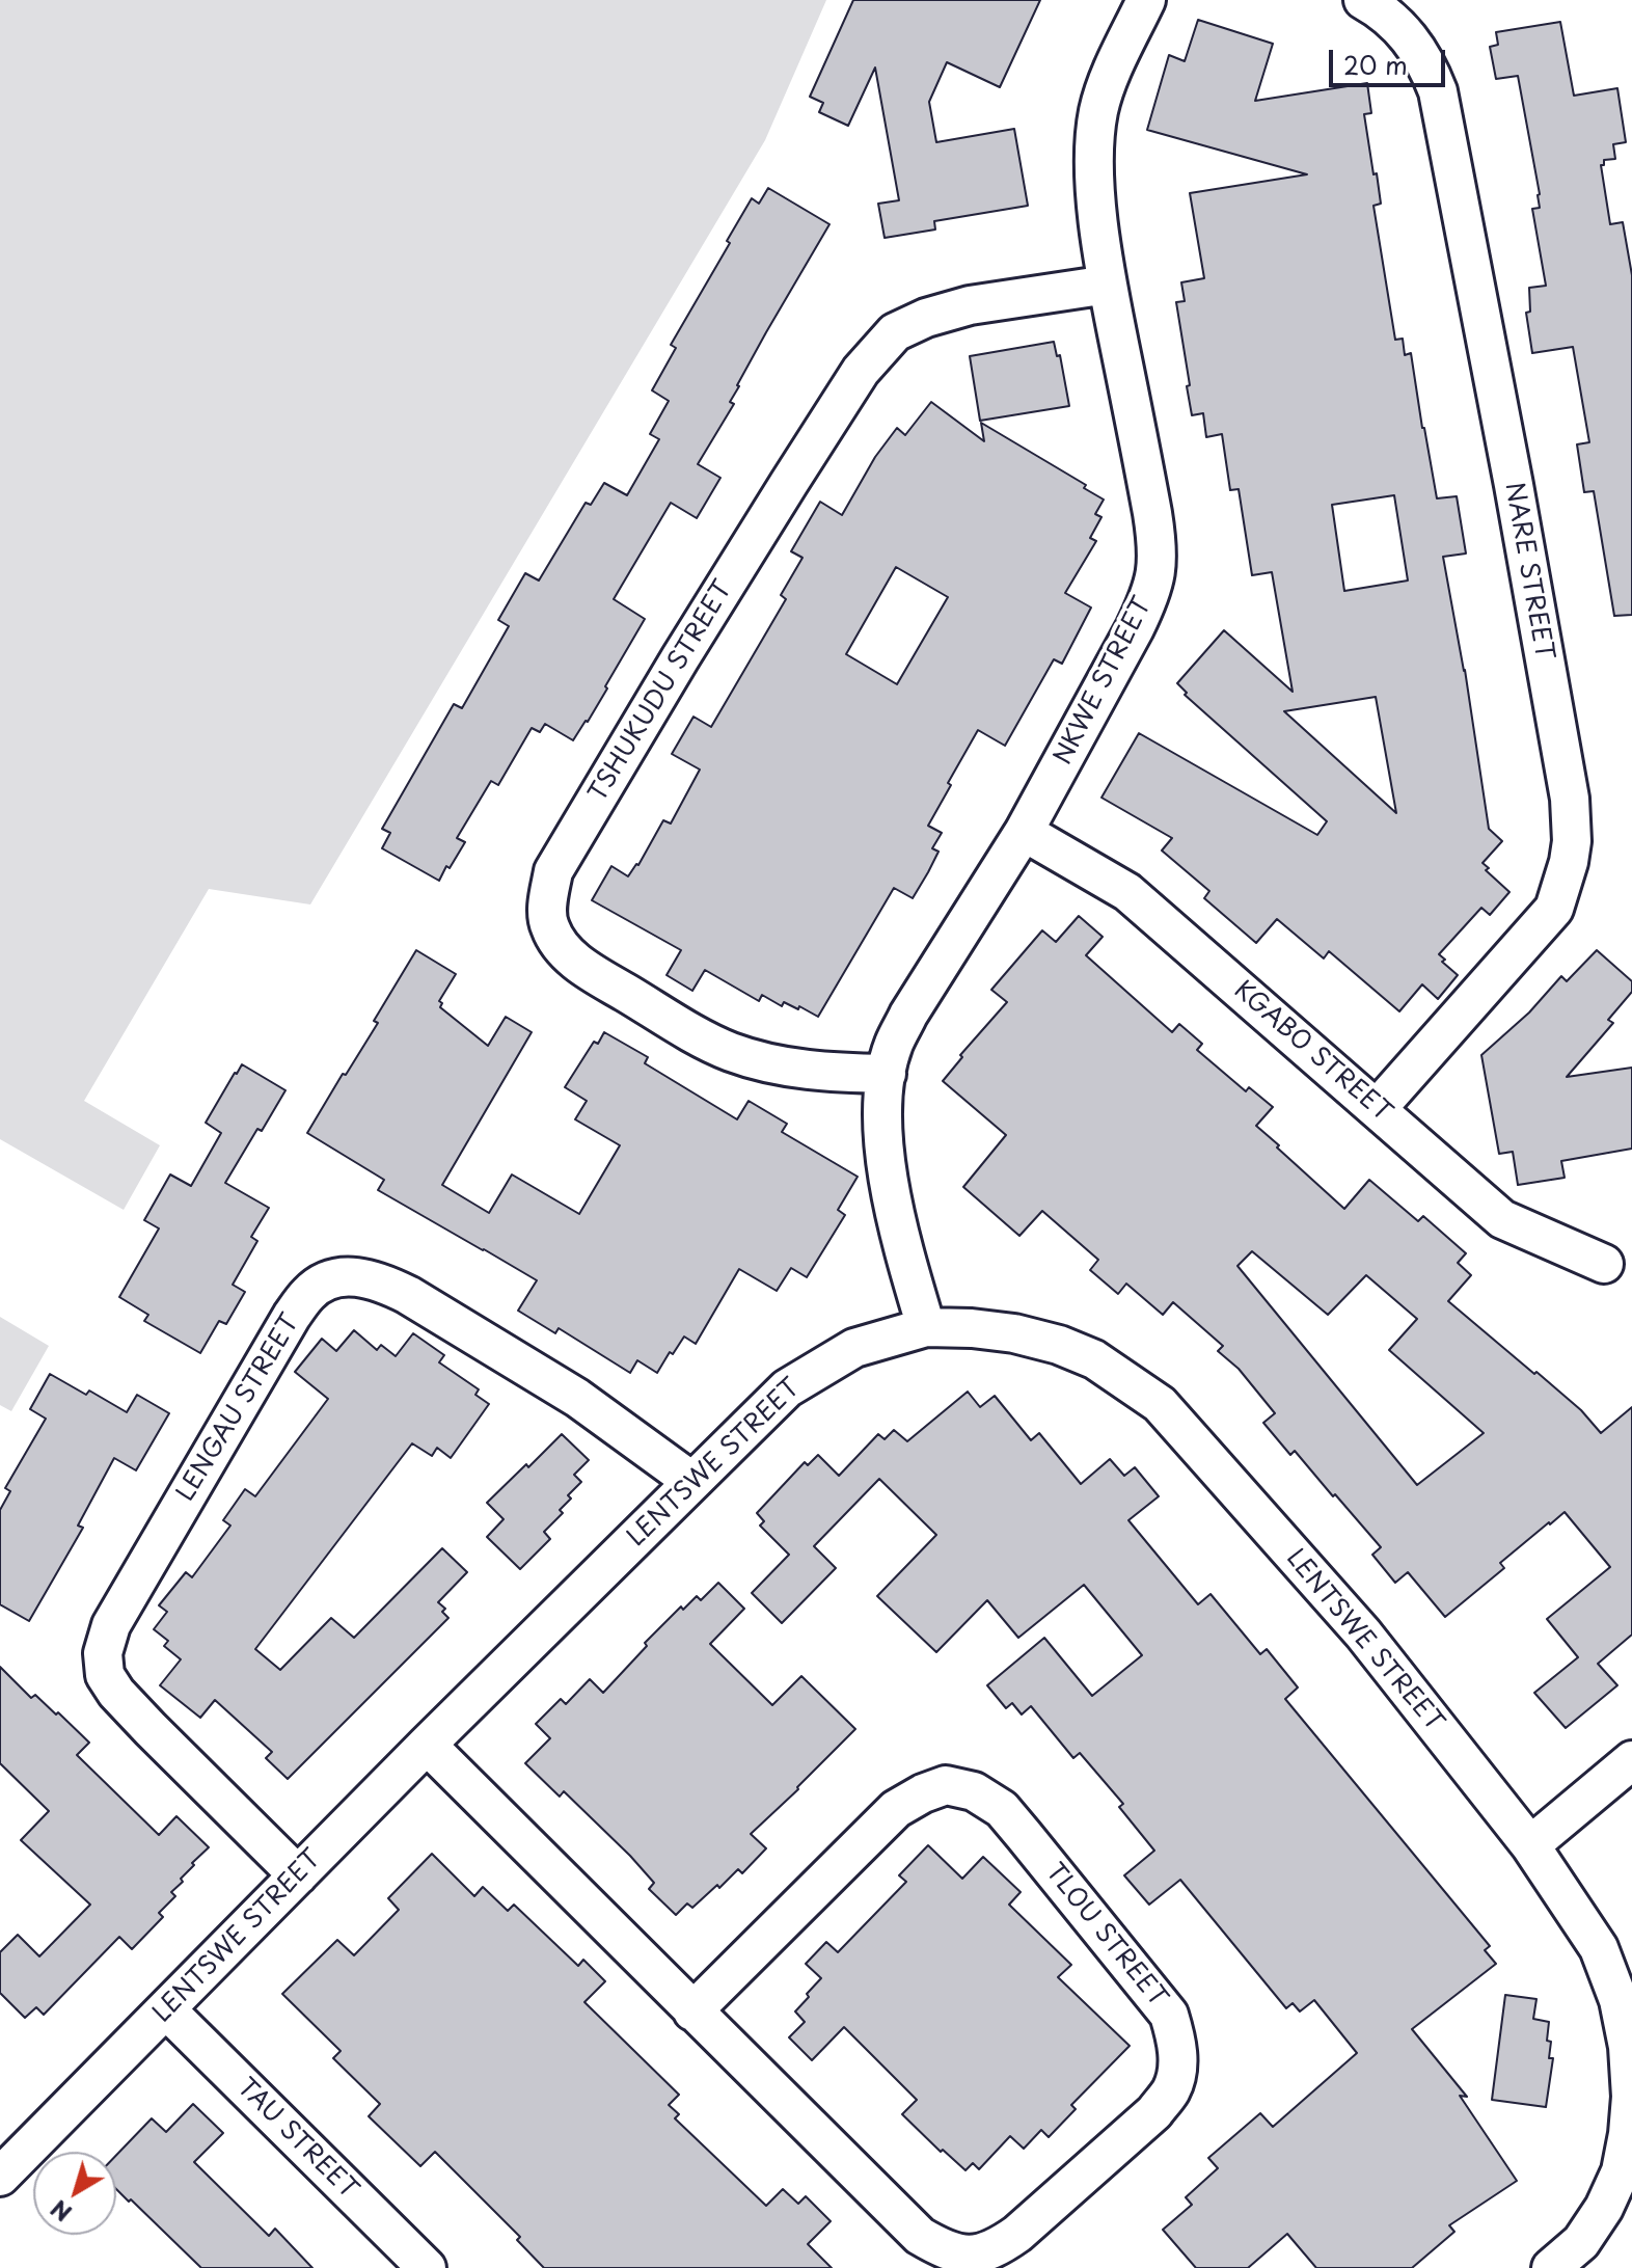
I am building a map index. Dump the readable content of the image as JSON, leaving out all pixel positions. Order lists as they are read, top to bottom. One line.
{"streets":{"street":["NARE STREET","NKWE STREET","TSHUKUDU STREET","KGABO STREET","LENGAU STREET","LENTSWE STREET","TLOU STREET","TAU STREET"]},"crossings":[["NARE STREET","KGABO STREET"],["NKWE STREET","TSHUKUDU STREET"],["NKWE STREET","KGABO STREET"],["NKWE STREET","LENTSWE STREET"],["LENGAU STREET","LENTSWE STREET"],["LENTSWE STREET","TLOU STREET"],["LENTSWE STREET","TAU STREET"]],"scale_bar":"20 m","north":"bottom left"}
